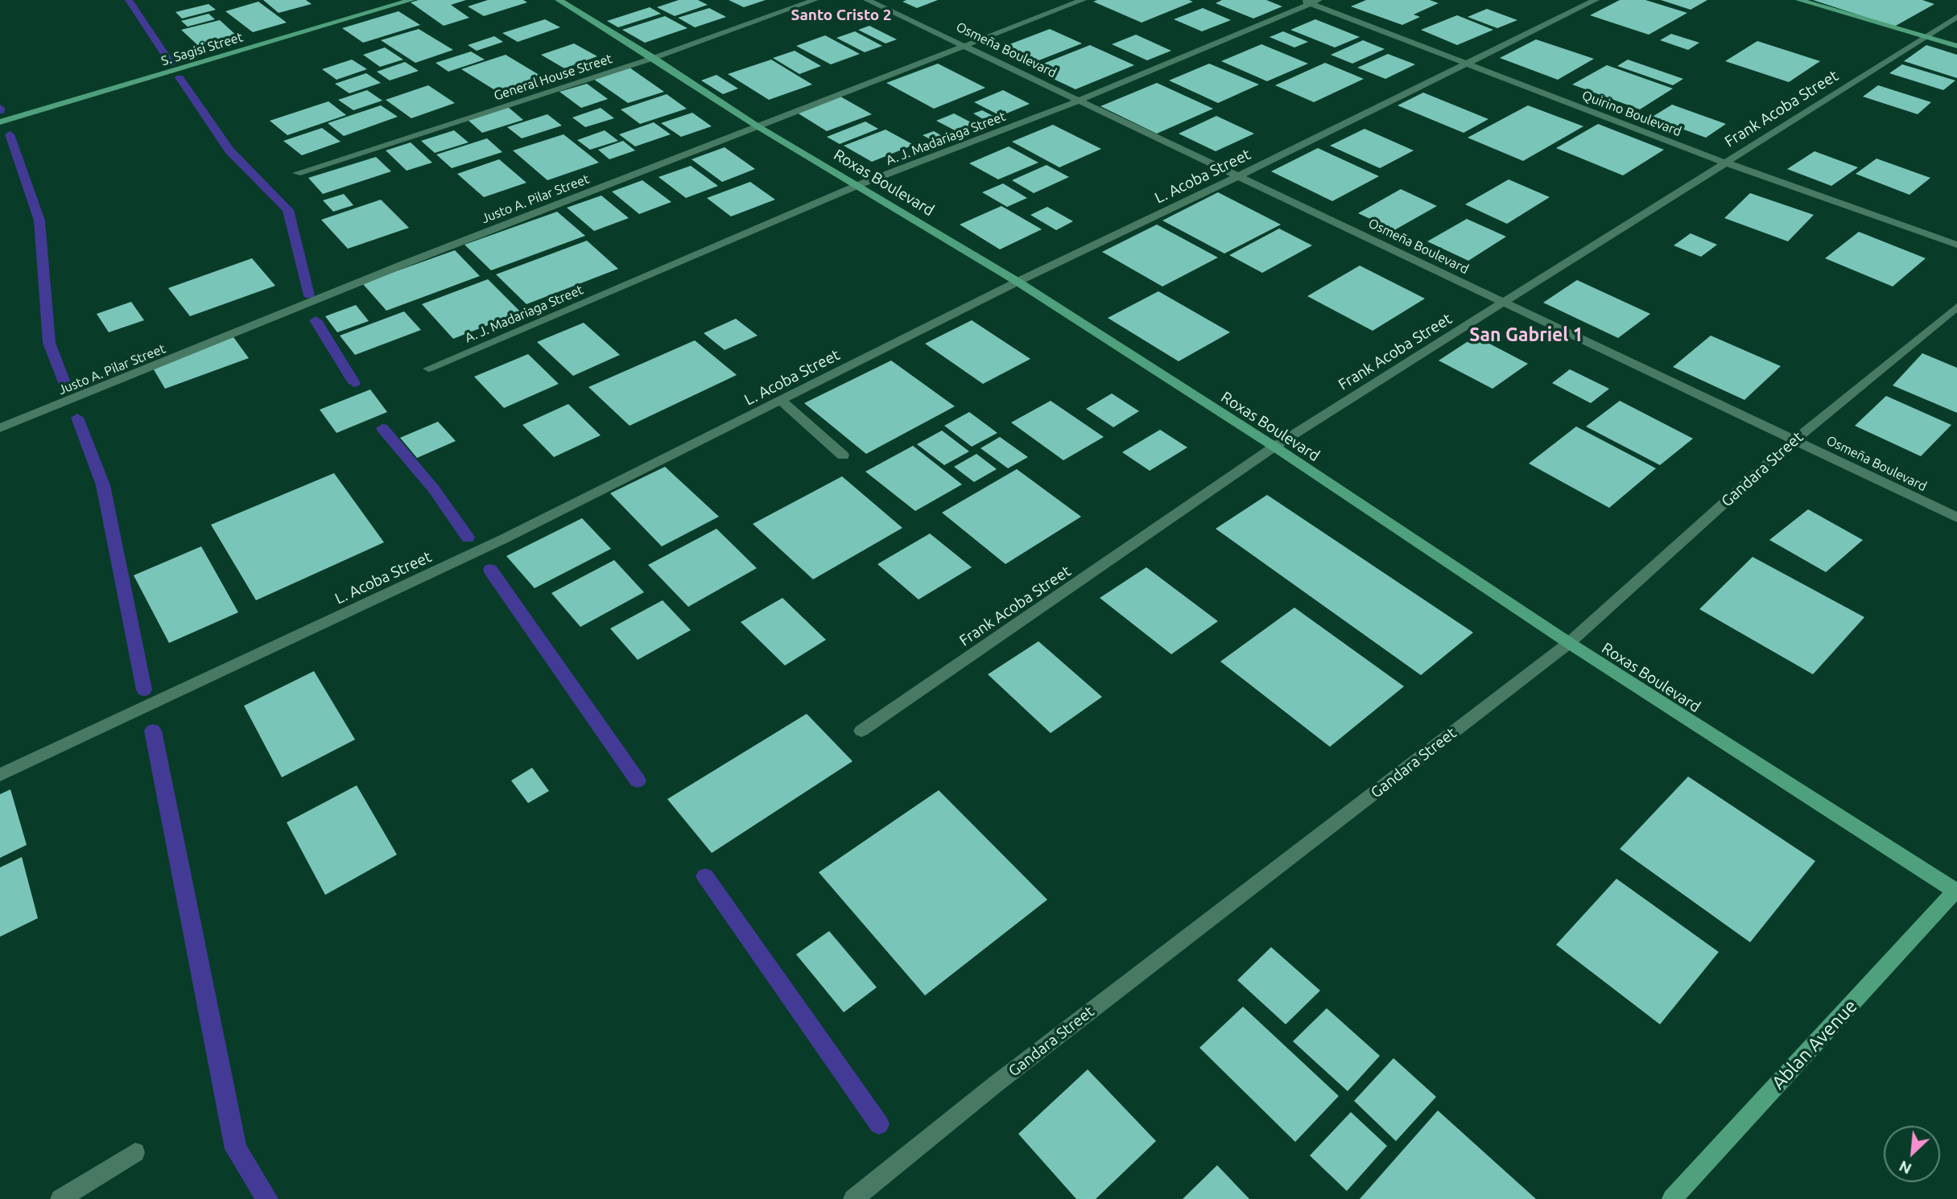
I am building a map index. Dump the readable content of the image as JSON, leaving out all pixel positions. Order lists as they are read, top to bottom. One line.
{"streets":{"street":["S. Sagisi Street","Osmeña Boulevard","General House Street","Frank Acoba Street","Quirino Boulevard","A. J. Madariaga Street","L. Acoba Street","Roxas Boulevard","Justo A. Pilar Street","Gandara Street","Ablan Avenue"]},"crossings":[["Osmeña Boulevard","Frank Acoba Street"],["Osmeña Boulevard","A. J. Madariaga Street"],["Osmeña Boulevard","L. Acoba Street"],["Osmeña Boulevard","Justo A. Pilar Street"],["Osmeña Boulevard","Gandara Street"],["General House Street","Roxas Boulevard"],["Frank Acoba Street","Quirino Boulevard"],["Frank Acoba Street","Roxas Boulevard"],["Quirino Boulevard","A. J. Madariaga Street"],["Quirino Boulevard","L. Acoba Street"],["A. J. Madariaga Street","Roxas Boulevard"],["L. Acoba Street","Roxas Boulevard"],["Roxas Boulevard","Justo A. Pilar Street"],["Roxas Boulevard","Gandara Street"],["Roxas Boulevard","Ablan Avenue"]],"districts":["Santo Cristo 2","San Gabriel 1"],"north":"bottom left"}
